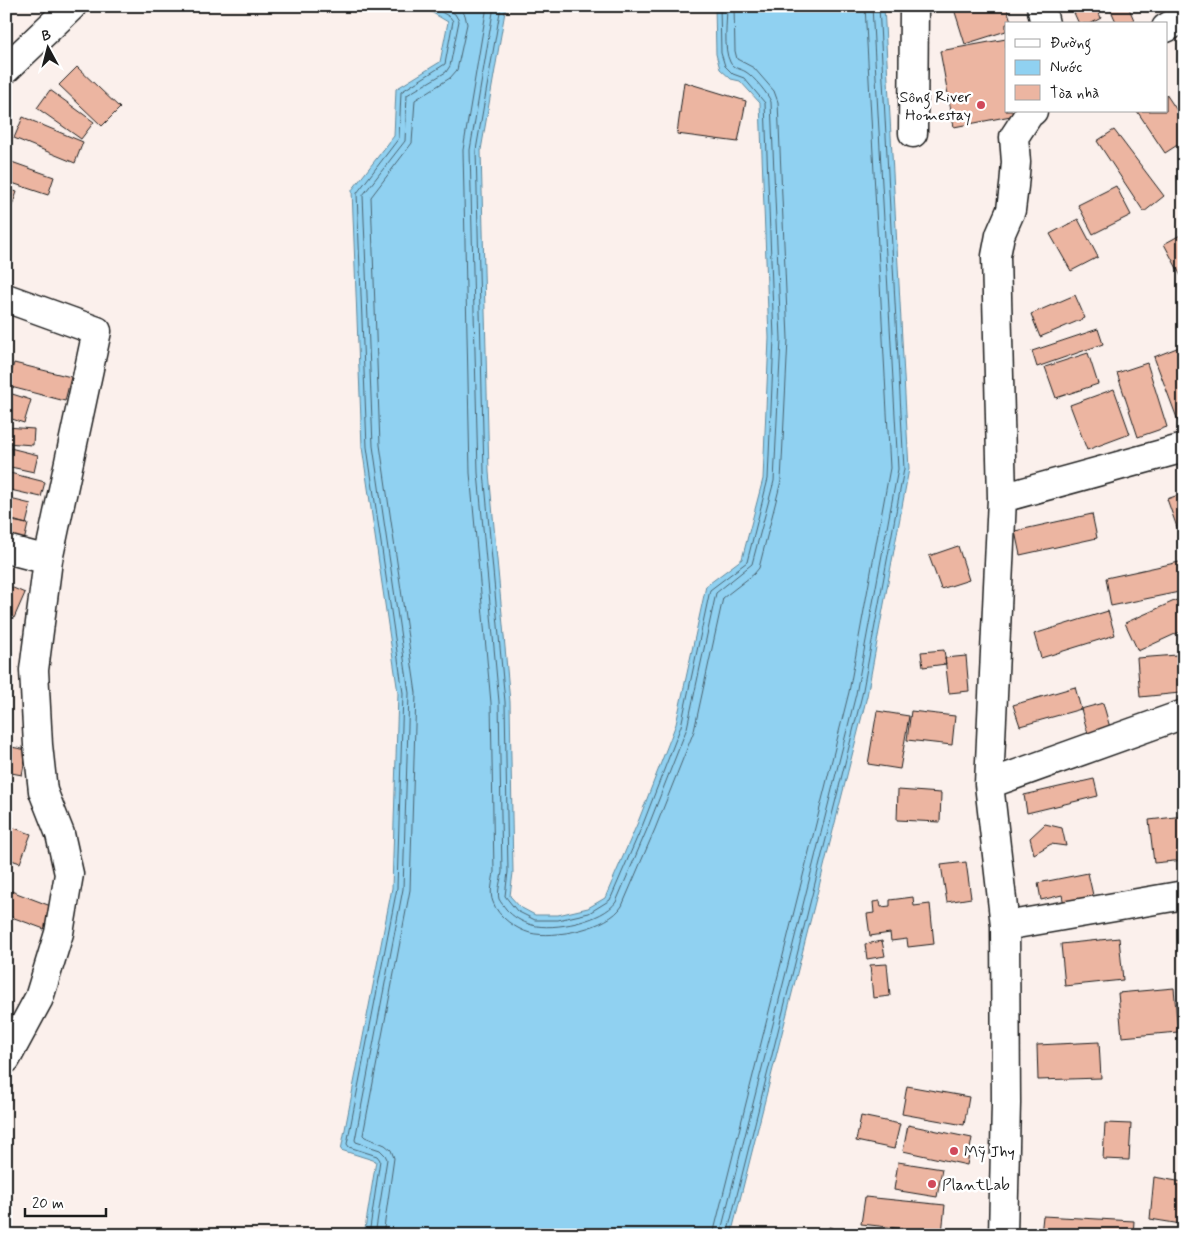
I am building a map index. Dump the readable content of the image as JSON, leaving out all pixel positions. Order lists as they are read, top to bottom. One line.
{"places":["Sông River Homestay","Mỹ Jhy","PlantLab"],"legend":["Đường","Nước","Tòa nhà"],"scale_bar":"20 m","north":"top"}
